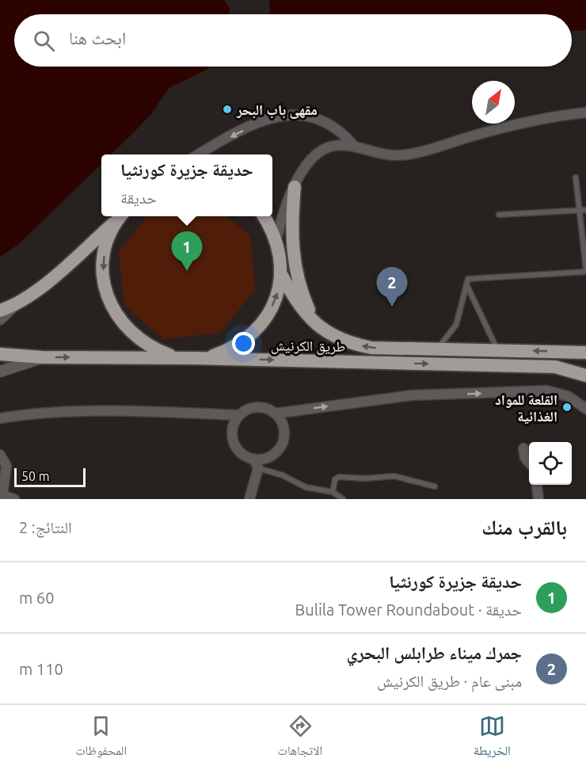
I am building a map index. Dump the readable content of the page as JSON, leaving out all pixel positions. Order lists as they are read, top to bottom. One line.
{"streets":{"highway":["طريق الكرنيش"]},"places":["مقهى باب البحر","القلعة للمواد الغذائية"],"scale_bar":"50 m","north":"top right","page":{"search":"ابحث هنا","popup":["حديقة جزيرة كورنثيا","حديقة"],"pins":["1","2"],"scale":"50 m","heading":["بالقرب منك","النتائج: 2"],"list":[{"mark":"1","name":"حديقة جزيرة كورنثيا","note":"حديقة · Bulila Tower Roundabout","value":"60 m"},{"mark":"2","name":"جمرك ميناء طرابلس البحري","note":"مبنى عام · طريق الكرنيش","value":"110 m"}],"nav":["الخريطة","الاتجاهات","المحفوظات"]}}
